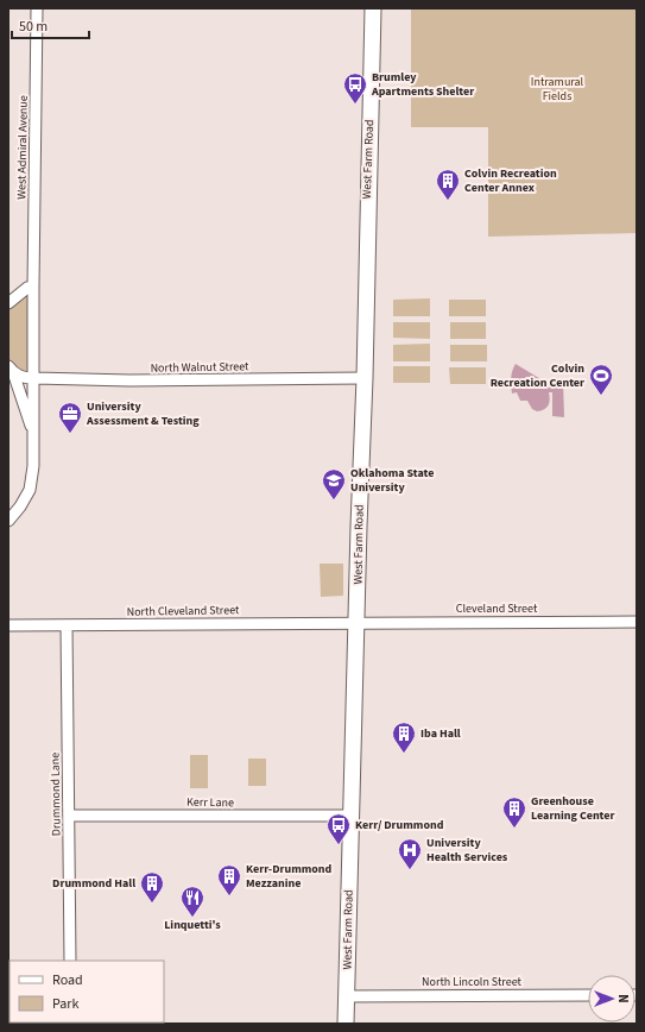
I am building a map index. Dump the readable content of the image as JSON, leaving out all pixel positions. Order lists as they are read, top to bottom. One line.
{"streets":{"street":["West Admiral Avenue","West Farm Road","North Walnut Street","Cleveland Street","North Cleveland Street","Drummond Lane","Kerr Lane","North Lincoln Street"]},"crossings":[["West Admiral Avenue","North Walnut Street"],["West Farm Road","North Walnut Street"],["West Farm Road","Cleveland Street"],["West Farm Road","North Cleveland Street"],["West Farm Road","Kerr Lane"],["West Farm Road","North Lincoln Street"],["Cleveland Street","North Cleveland Street"],["North Cleveland Street","Drummond Lane"],["Drummond Lane","Kerr Lane"]],"parks":["Intramural Fields"],"places":{"bus stop":["Brumley Apartments Shelter","Kerr/ Drummond"],"building":["Colvin Recreation Center Annex","Iba Hall","Greenhouse Learning Center","Kerr-Drummond Mezzanine","Drummond Hall"],"sports":["Colvin Recreation Center"],"office":["University Assessment & Testing"],"school or university":["Oklahoma State University"],"hospital":["University Health Services"],"restaurant":["Linquetti's"]},"legend":["Road","Park"],"scale_bar":"50 m","north":"right"}
